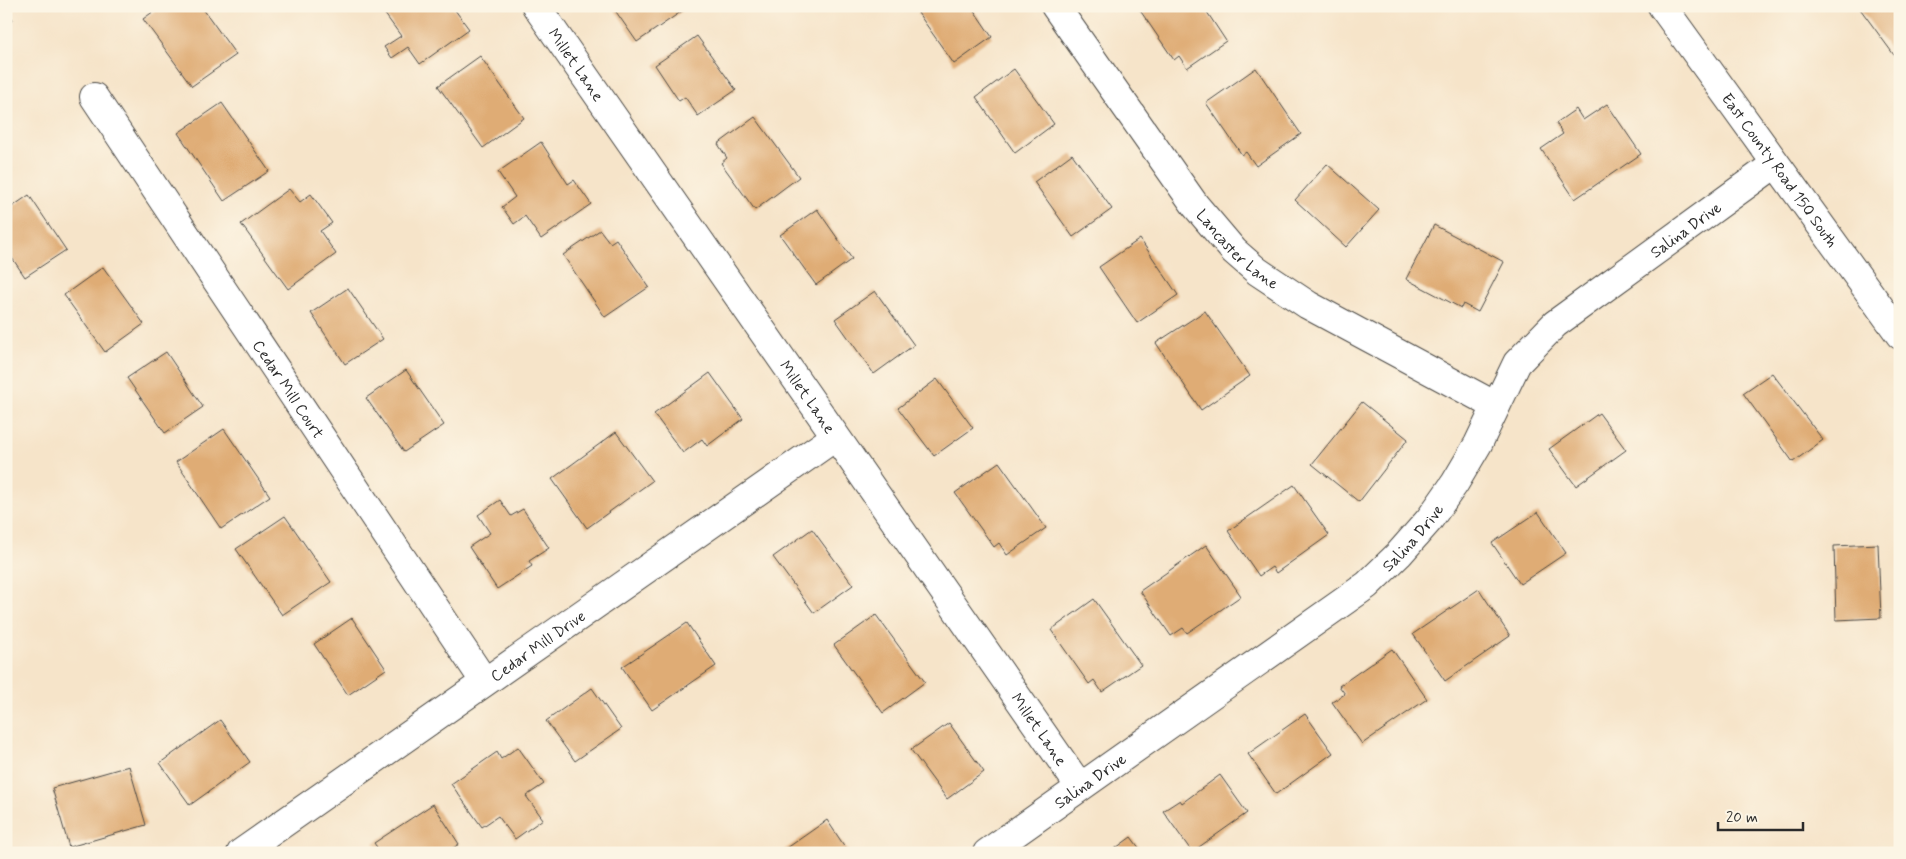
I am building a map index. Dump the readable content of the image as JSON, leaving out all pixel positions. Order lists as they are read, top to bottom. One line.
{"streets":{"street":["Millet Lane","East County Road 150 South","Salina Drive","Lancaster Lane","Cedar Mill Court","Cedar Mill Drive"]},"crossings":[["Millet Lane","Salina Drive"],["Millet Lane","Cedar Mill Drive"],["East County Road 150 South","Salina Drive"],["Salina Drive","Lancaster Lane"],["Cedar Mill Court","Cedar Mill Drive"]],"scale_bar":"20 m"}
